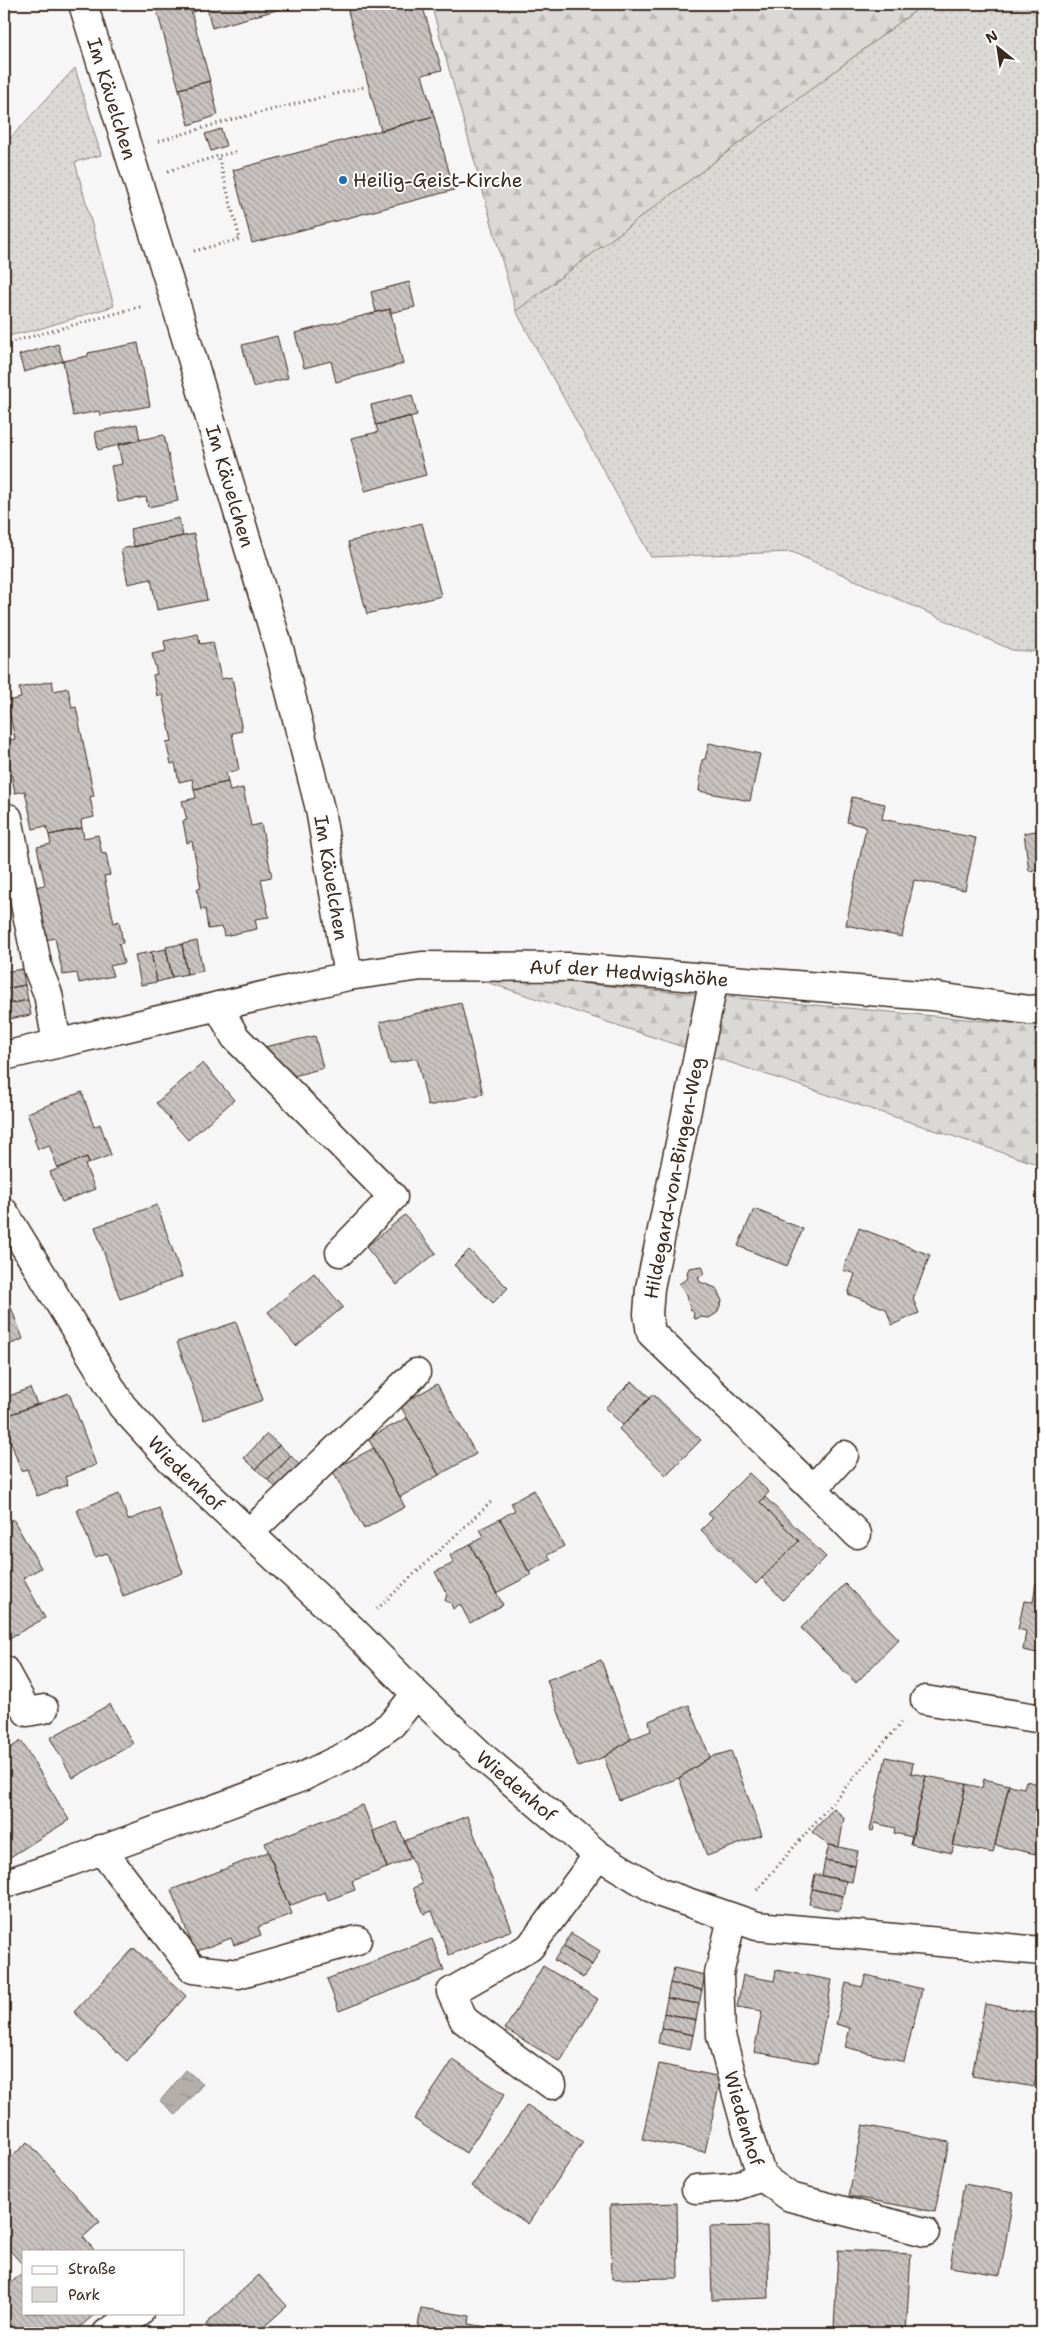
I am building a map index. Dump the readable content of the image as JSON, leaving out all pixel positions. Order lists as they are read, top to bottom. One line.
{"streets":{"street":["Im Käuelchen","Auf der Hedwigshöhe","Hildegard-von-Bingen-Weg","Wiedenhof"]},"crossings":[["Im Käuelchen","Auf der Hedwigshöhe"],["Auf der Hedwigshöhe","Hildegard-von-Bingen-Weg"]],"places":["Heilig-Geist-Kirche"],"legend":["Straße","Park"],"north":"top left"}
